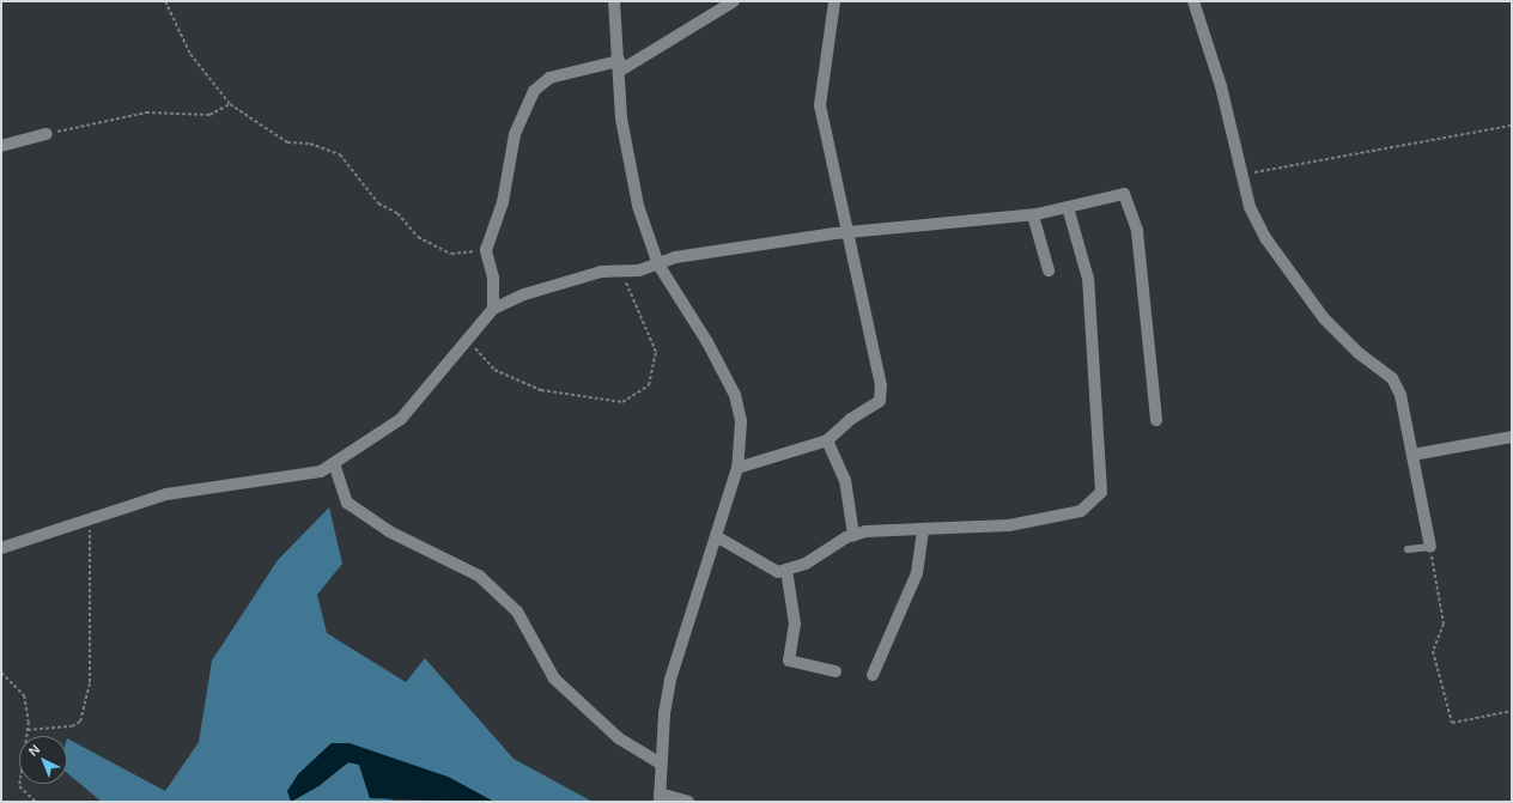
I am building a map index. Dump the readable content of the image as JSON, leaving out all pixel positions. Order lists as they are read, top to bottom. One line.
{"north":"top left"}
